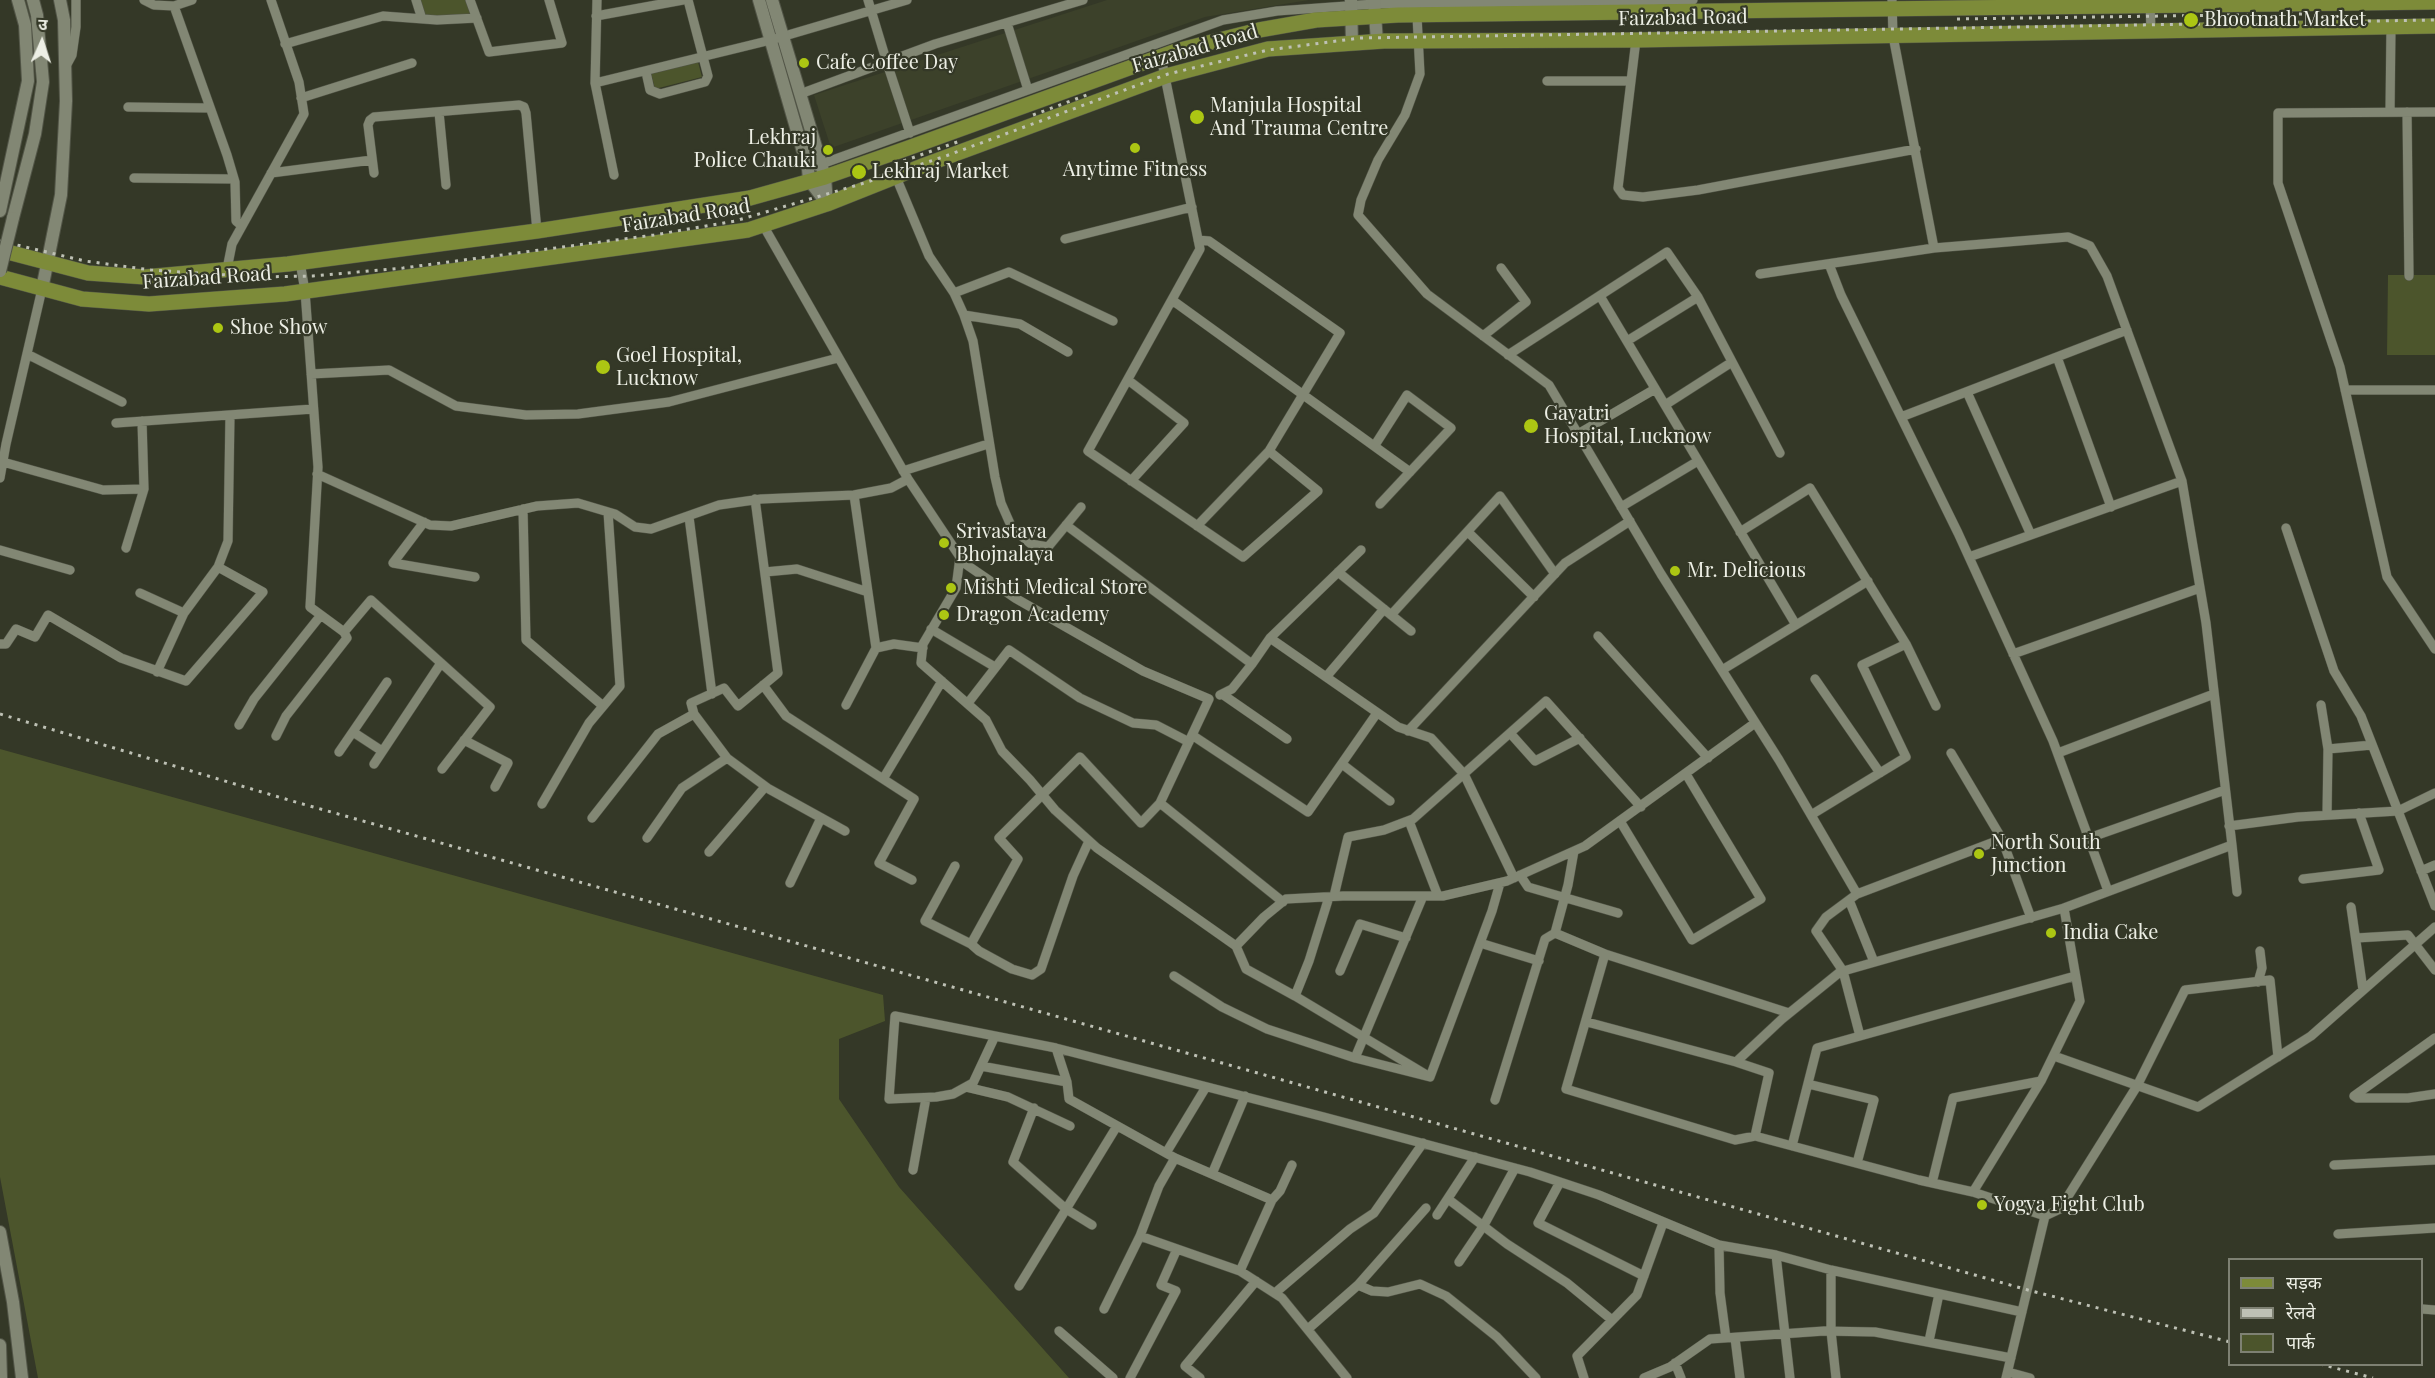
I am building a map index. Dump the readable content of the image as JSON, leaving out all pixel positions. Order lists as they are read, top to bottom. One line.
{"streets":{"main road":["Faizabad Road"]},"places":["Bhootnath Market","Cafe Coffee Day","Manjula Hospital And Trauma Centre","Anytime Fitness","Lekhraj Police Chauki","Lekhraj Market","Shoe Show","Goel Hospital, Lucknow","Gayatri Hospital, Lucknow","Srivastava Bhojnalaya","Mr. Delicious","Mishti Medical Store","Dragon Academy","North South Junction","India Cake","Yogya Fight Club"],"legend":["सड़क","रेलवे","पार्क"],"north":"top"}
